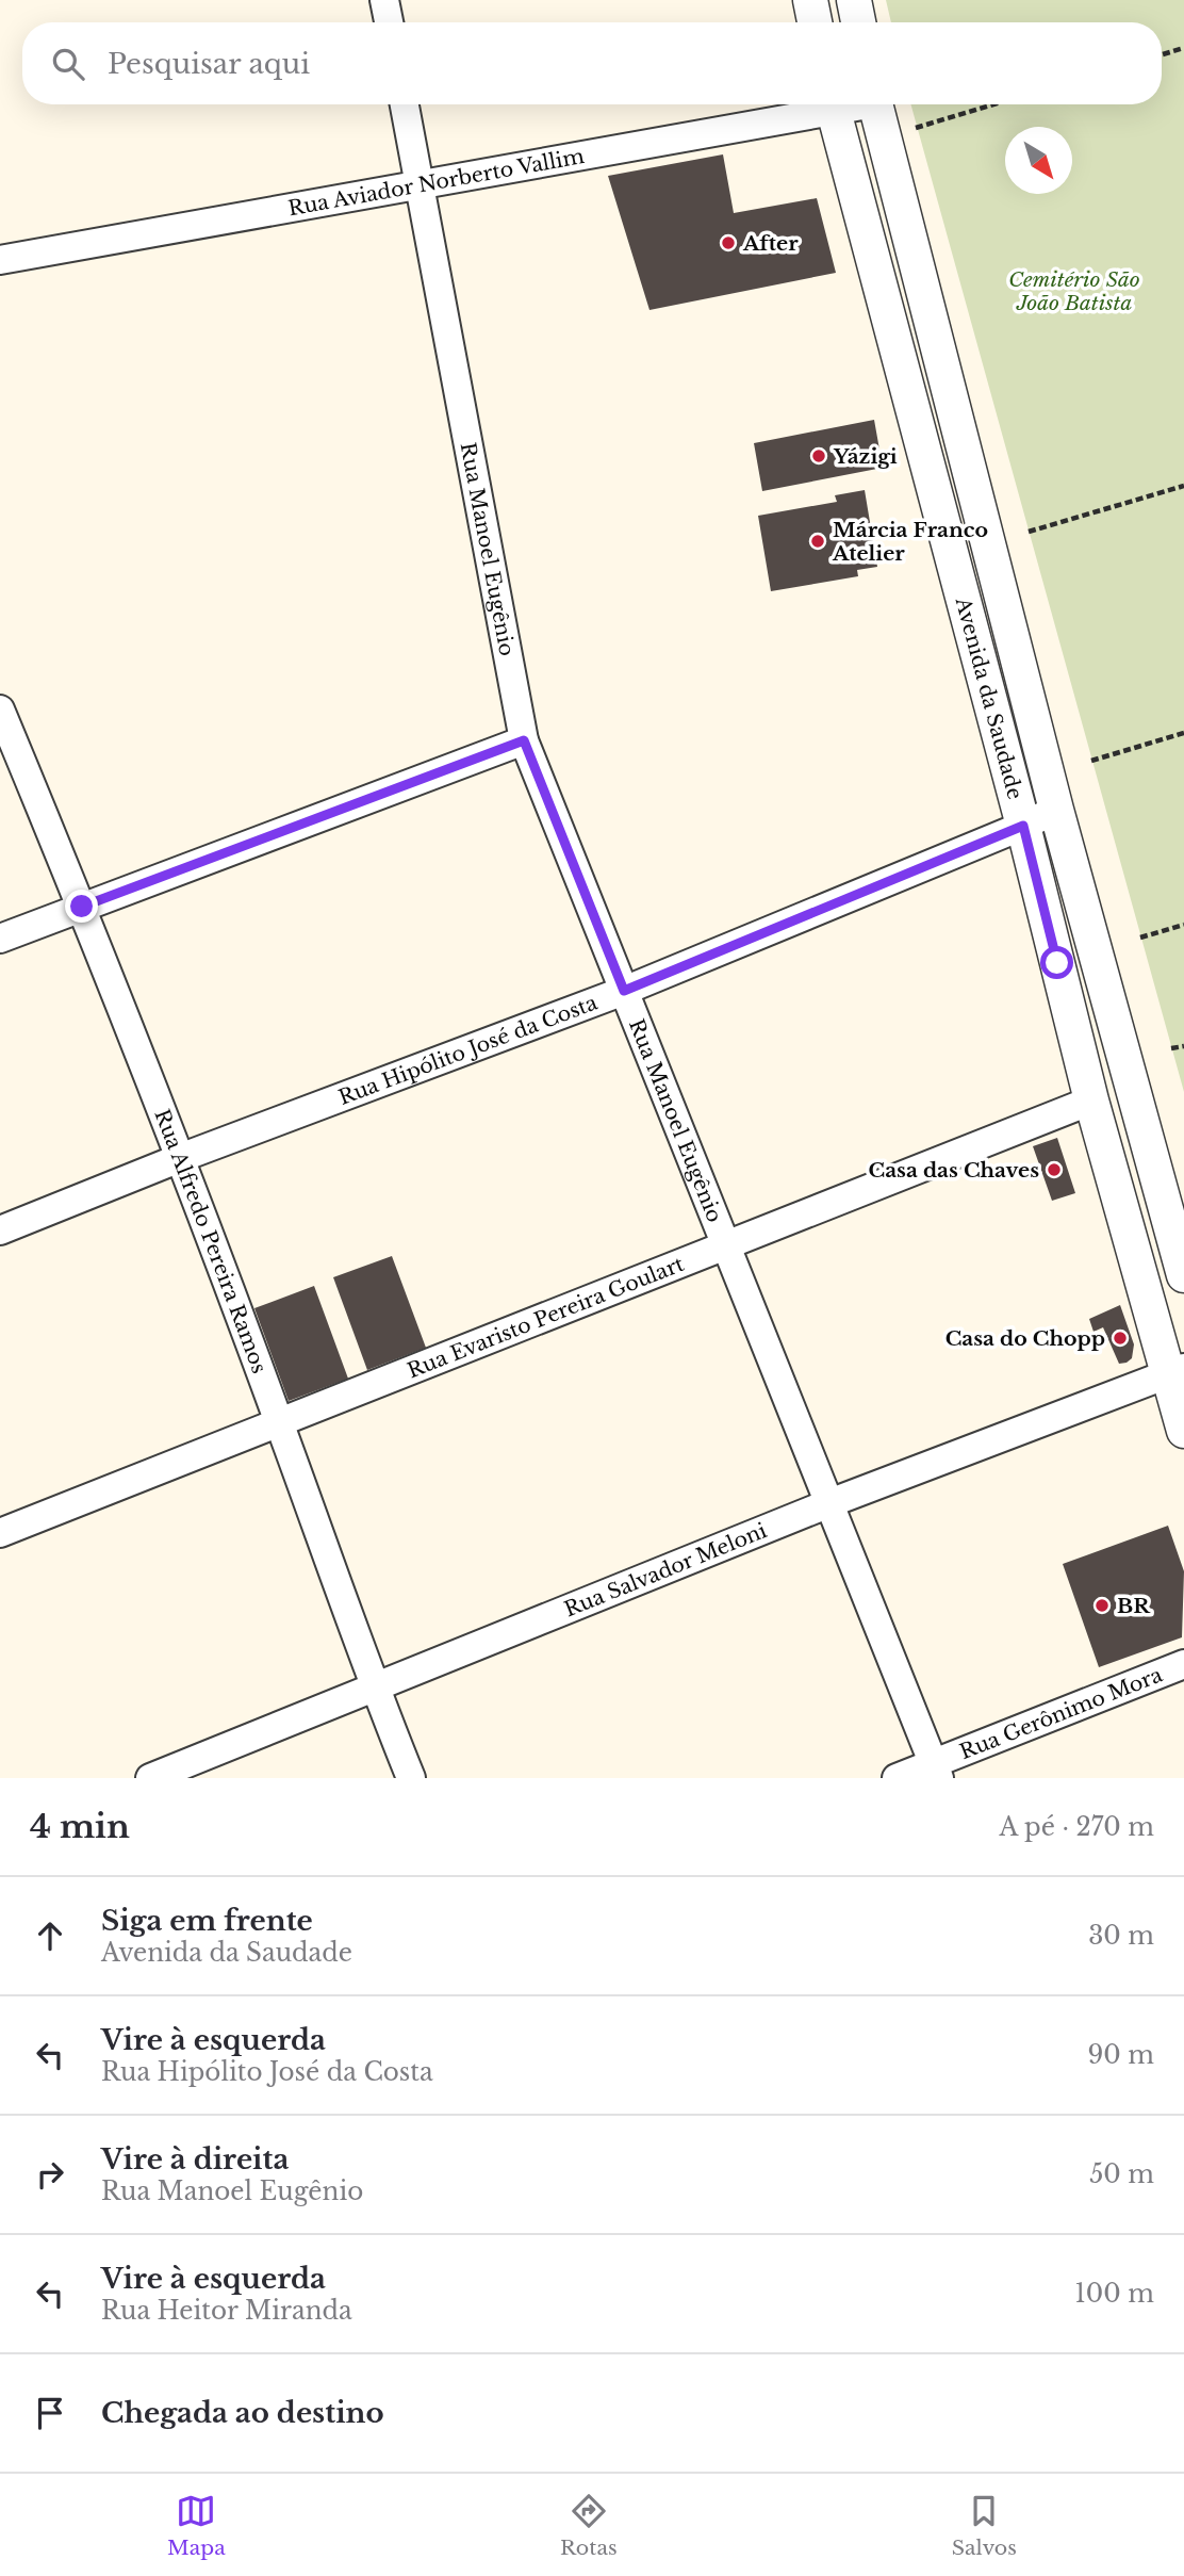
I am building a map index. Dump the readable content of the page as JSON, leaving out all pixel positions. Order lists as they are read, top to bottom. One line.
{"streets":{"street":["Rua Aviador Norberto Vallim","Rua Manoel Eugênio","Avenida da Saudade","Rua Hipólito José da Costa","Rua Alfredo Pereira Ramos","Rua Evaristo Pereira Goulart","Rua Salvador Meloni","Rua Gerônimo Mora"]},"crossings":[["Rua Aviador Norberto Vallim","Rua Manoel Eugênio"],["Rua Manoel Eugênio","Rua Hipólito José da Costa"],["Rua Manoel Eugênio","Rua Evaristo Pereira Goulart"],["Rua Manoel Eugênio","Rua Salvador Meloni"],["Rua Manoel Eugênio","Rua Gerônimo Mora"],["Avenida da Saudade","Rua Hipólito José da Costa"],["Avenida da Saudade","Rua Evaristo Pereira Goulart"],["Avenida da Saudade","Rua Salvador Meloni"],["Rua Hipólito José da Costa","Rua Alfredo Pereira Ramos"],["Rua Alfredo Pereira Ramos","Rua Evaristo Pereira Goulart"],["Rua Alfredo Pereira Ramos","Rua Salvador Meloni"]],"parks":["Cemitério São João Batista"],"places":["After","Yázigi","Márcia Franco Atelier","Casa das Chaves","Casa do Chopp","BR"],"north":"bottom right","page":{"search":"Pesquisar aqui","heading":["4 min","A pé · 270 m"],"list":[["Siga em frente","Avenida da Saudade","30 m"],["Vire à esquerda","Rua Hipólito José da Costa","90 m"],["Vire à direita","Rua Manoel Eugênio","50 m"],["Vire à esquerda","Rua Heitor Miranda","100 m"],"Chegada ao destino"],"nav":["Mapa","Rotas","Salvos"]}}
